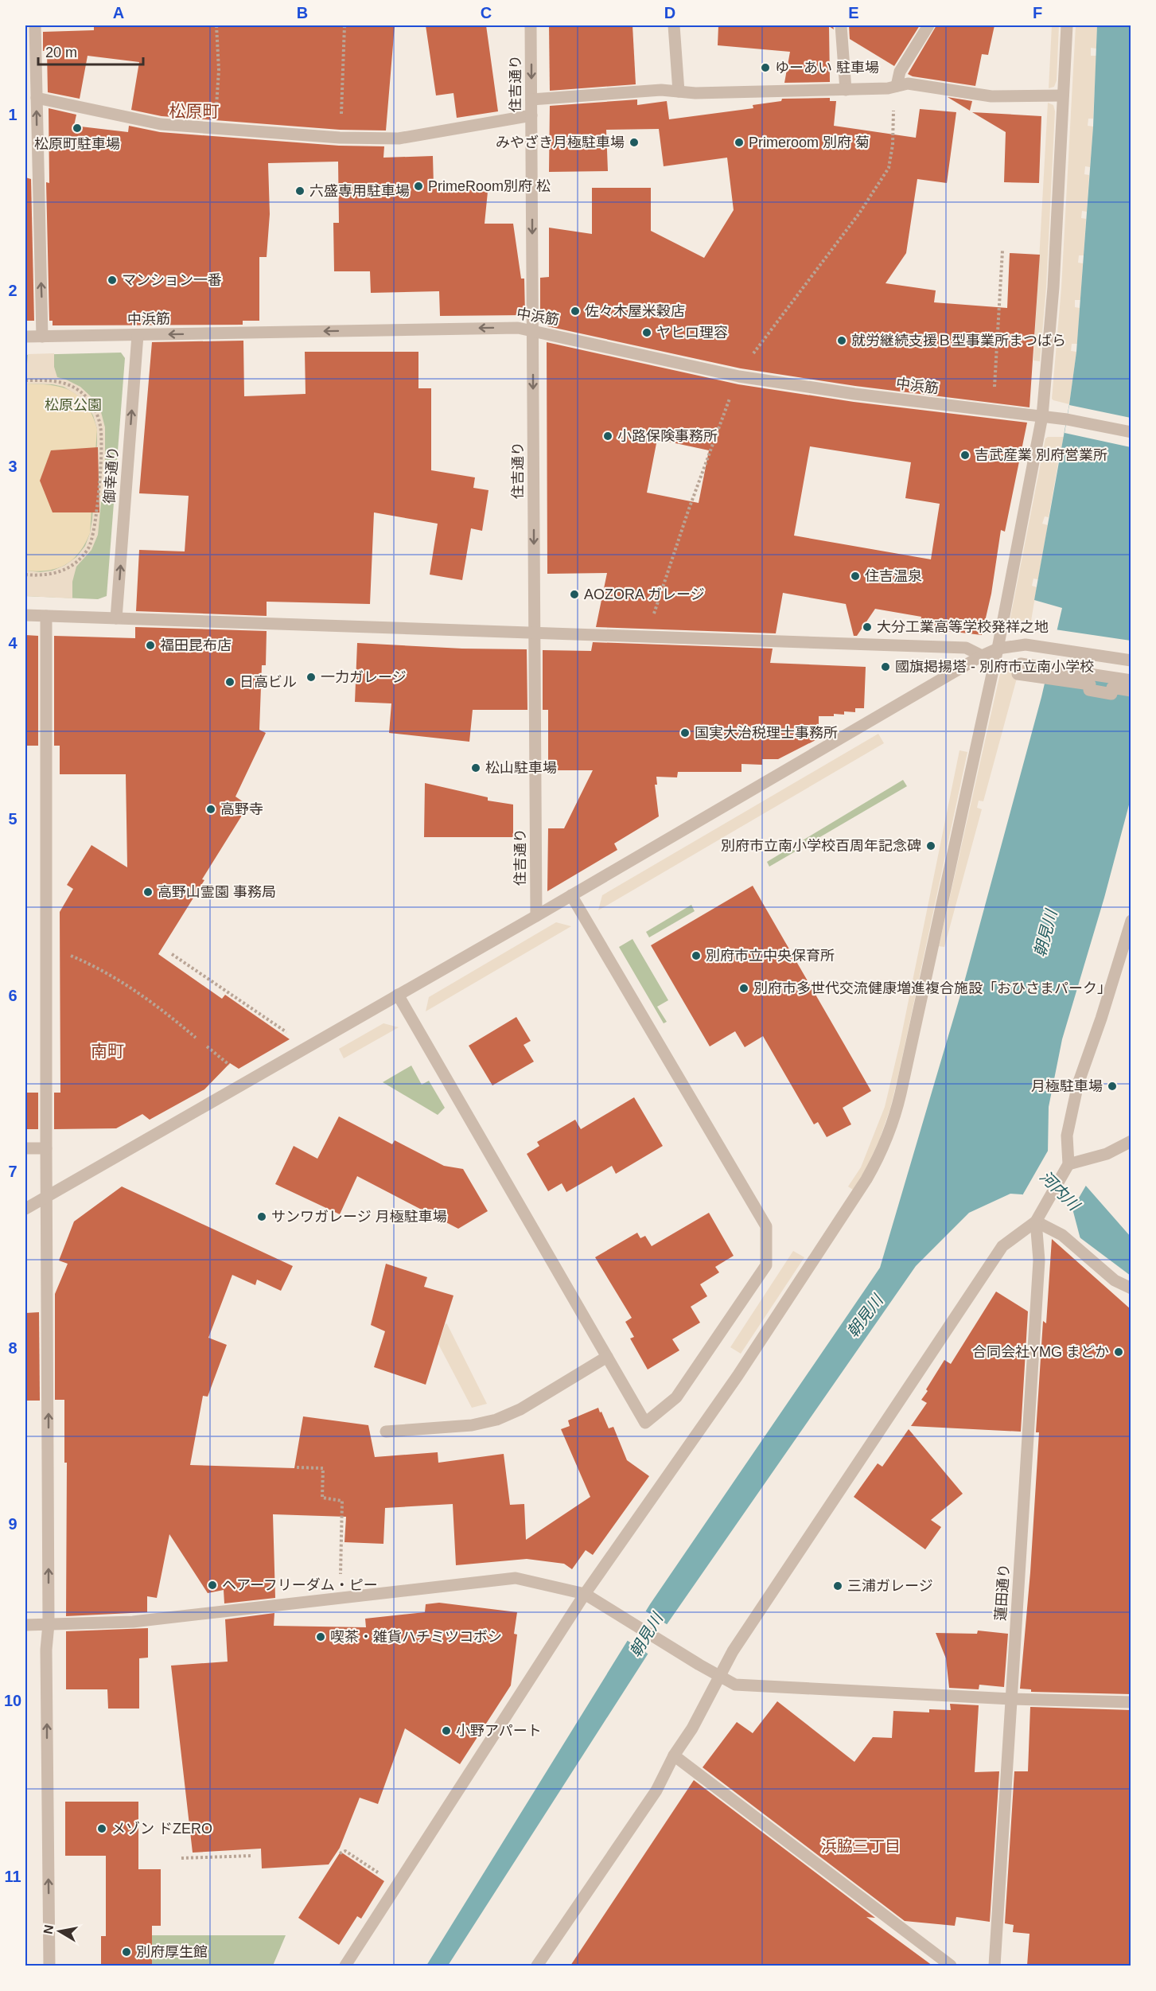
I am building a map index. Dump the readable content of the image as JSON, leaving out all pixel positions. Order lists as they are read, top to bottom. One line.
{"streets":{"street":["住吉通り","中浜筋","御幸通り","蓮田通り"]},"crossings":[["住吉通り","中浜筋"],["中浜筋","御幸通り"]],"one_way":["住吉通り","中浜筋","御幸通り"],"districts":["松原町","南町","浜脇三丁目"],"water":["朝見川","河内川"],"parks":["松原公園"],"places":["ゆーあい 駐車場","松原町駐車場","みやざき月極駐車場","Primeroom 別府 菊","PrimeRoom別府 松","六盛専用駐車場","マンション一番","佐々木屋米穀店","ヤヒロ理容","就労継続支援Ｂ型事業所まつばら","小路保険事務所","吉武産業 別府営業所","住吉温泉","AOZORA ガレージ","大分工業高等学校発祥之地","福田昆布店","國旗掲揚塔 - 別府市立南小学校","一力ガレージ","日高ビル","国実大治税理士事務所","松山駐車場","高野寺","別府市立南小学校百周年記念碑","高野山霊園 事務局","別府市立中央保育所","別府市多世代交流健康増進複合施設「おひさまパーク」","月極駐車場","サンワガレージ 月極駐車場","合同会社YMG まどか","ヘアーフリーダム・ピー","三浦ガレージ","喫茶・雑貨ハチミツコボシ","小野アパート","メゾン ドZERO","別府厚生館"],"scale_bar":"20 m","north":"left","grid":{"columns":["A","B","C","D","E","F"],"rows":["1","2","3","4","5","6","7","8","9","10","11"]}}
